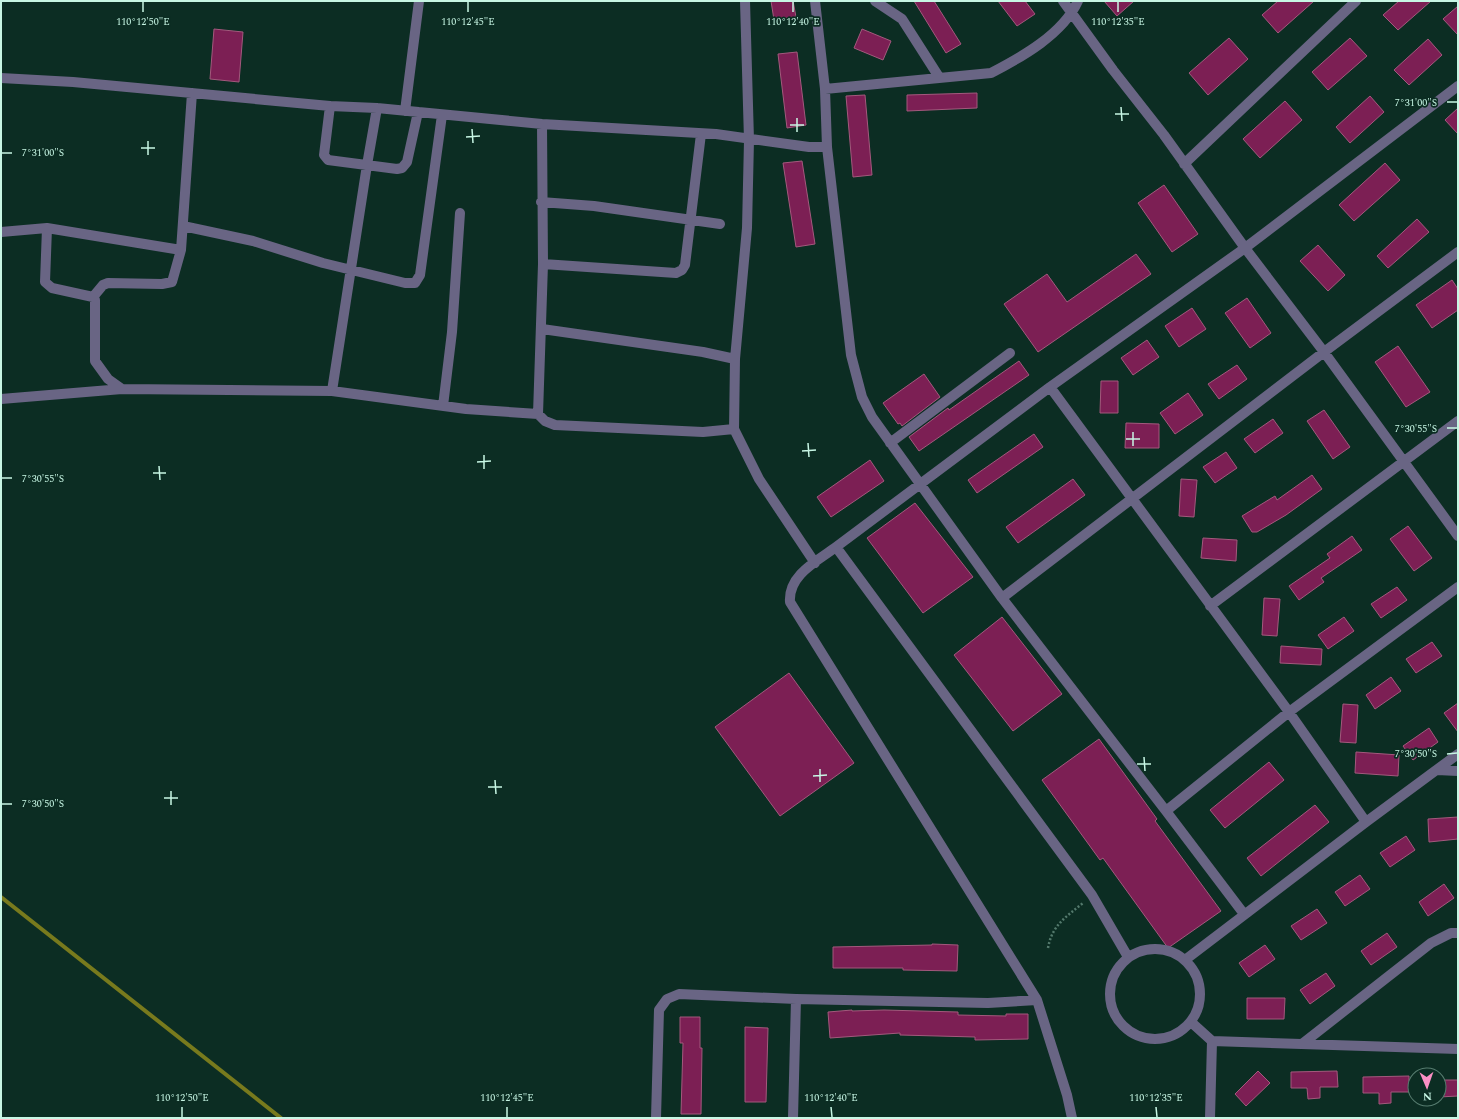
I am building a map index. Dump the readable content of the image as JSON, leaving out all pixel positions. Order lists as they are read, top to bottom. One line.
{"north":"bottom","coordinates":["110°12'50\"E","110°12'45\"E","110°12'40\"E","110°12'35\"E","7°31'00\"S","7°30'55\"S","7°30'50\"S"]}
